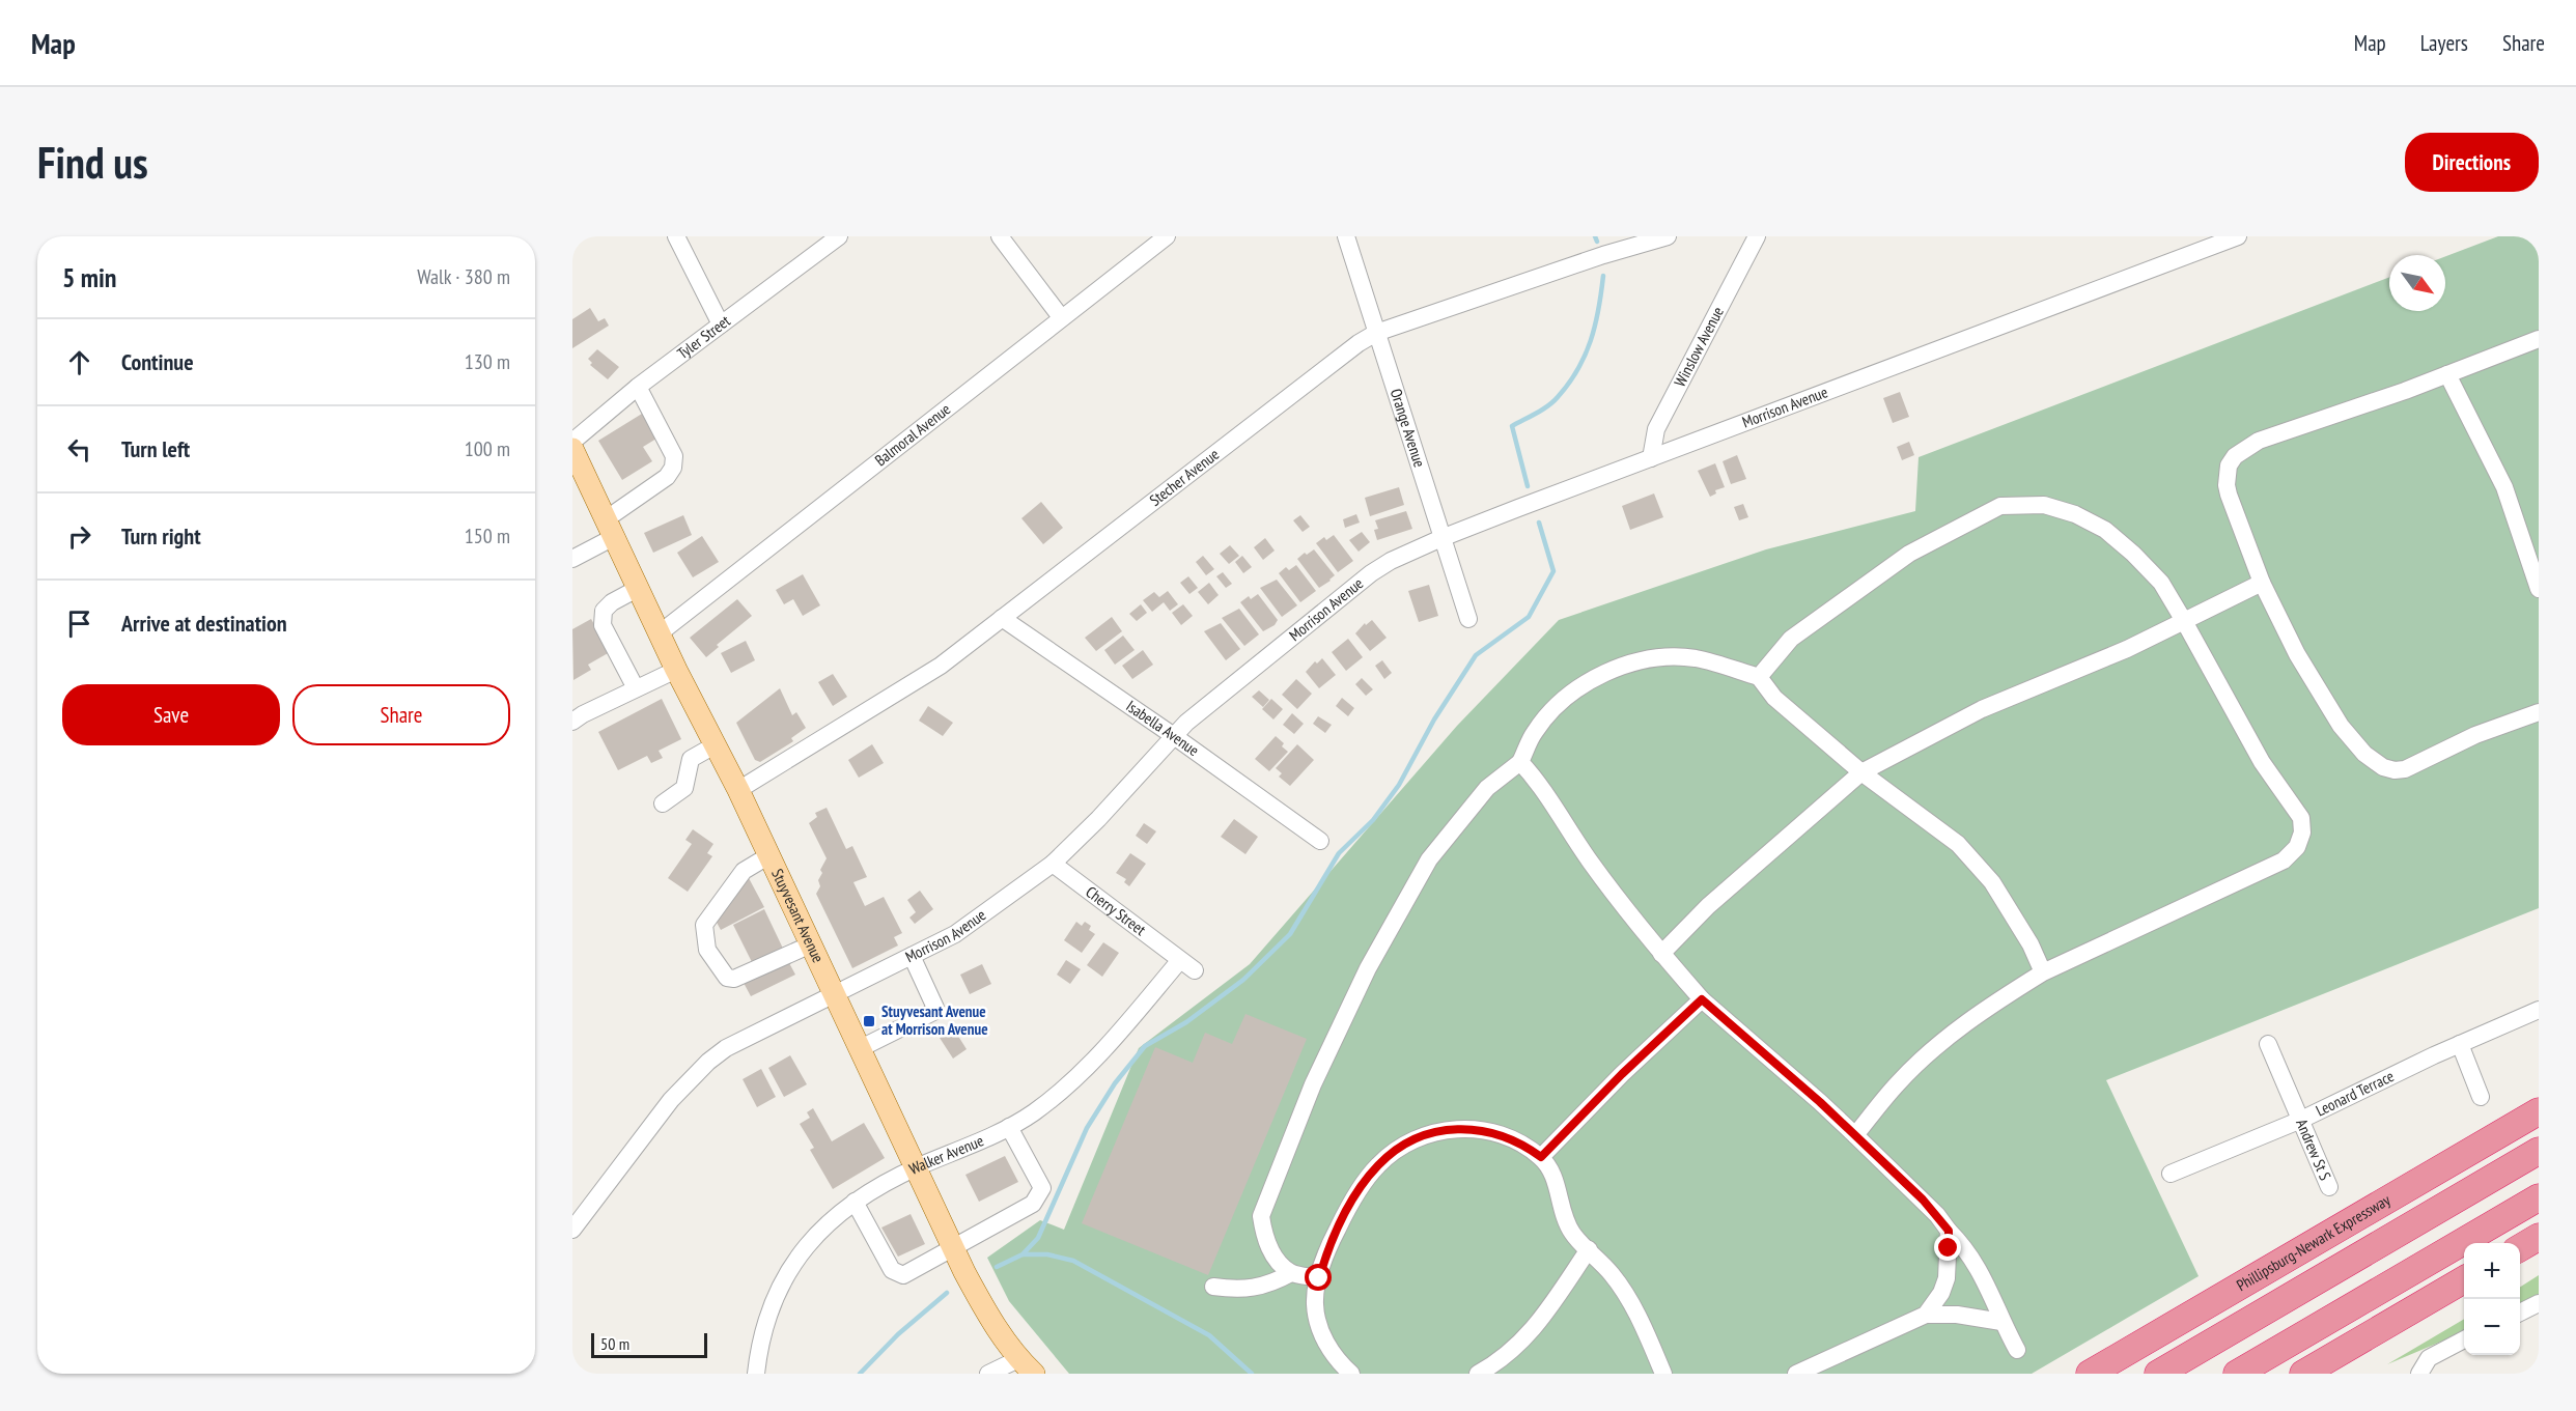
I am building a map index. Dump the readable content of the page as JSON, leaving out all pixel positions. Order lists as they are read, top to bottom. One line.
{"streets":{"highway":["Phillipsburg-Newark Expressway"],"main road":["Stuyvesant Avenue"],"street":["Tyler Street","Winslow Avenue","Morrison Avenue","Orange Avenue","Balmoral Avenue","Stecher Avenue","Isabella Avenue","Cherry Street","Leonard Terrace","Andrew St S","Walker Avenue"]},"crossings":[["Winslow Avenue","Morrison Avenue"],["Morrison Avenue","Orange Avenue"],["Morrison Avenue","Isabella Avenue"],["Morrison Avenue","Cherry Street"],["Morrison Avenue","Stuyvesant Avenue"],["Orange Avenue","Stecher Avenue"],["Balmoral Avenue","Stuyvesant Avenue"],["Stecher Avenue","Isabella Avenue"],["Stecher Avenue","Stuyvesant Avenue"],["Cherry Street","Walker Avenue"],["Stuyvesant Avenue","Walker Avenue"],["Leonard Terrace","Andrew St S"]],"places":{"transit":["Stuyvesant Avenue at Morrison Avenue"]},"scale_bar":"50 m","north":"bottom right","page":{"header":"Map","nav":["Map","Layers","Share"],"buttons":["Directions",["Save","Share"]],"title":"Find us","heading":["5 min","Walk · 380 m"],"list":[["Continue","130 m"],["Turn left","100 m"],["Turn right","150 m"],"Arrive at destination"],"map_buttons":["+","−"],"scale":"50 m"}}
